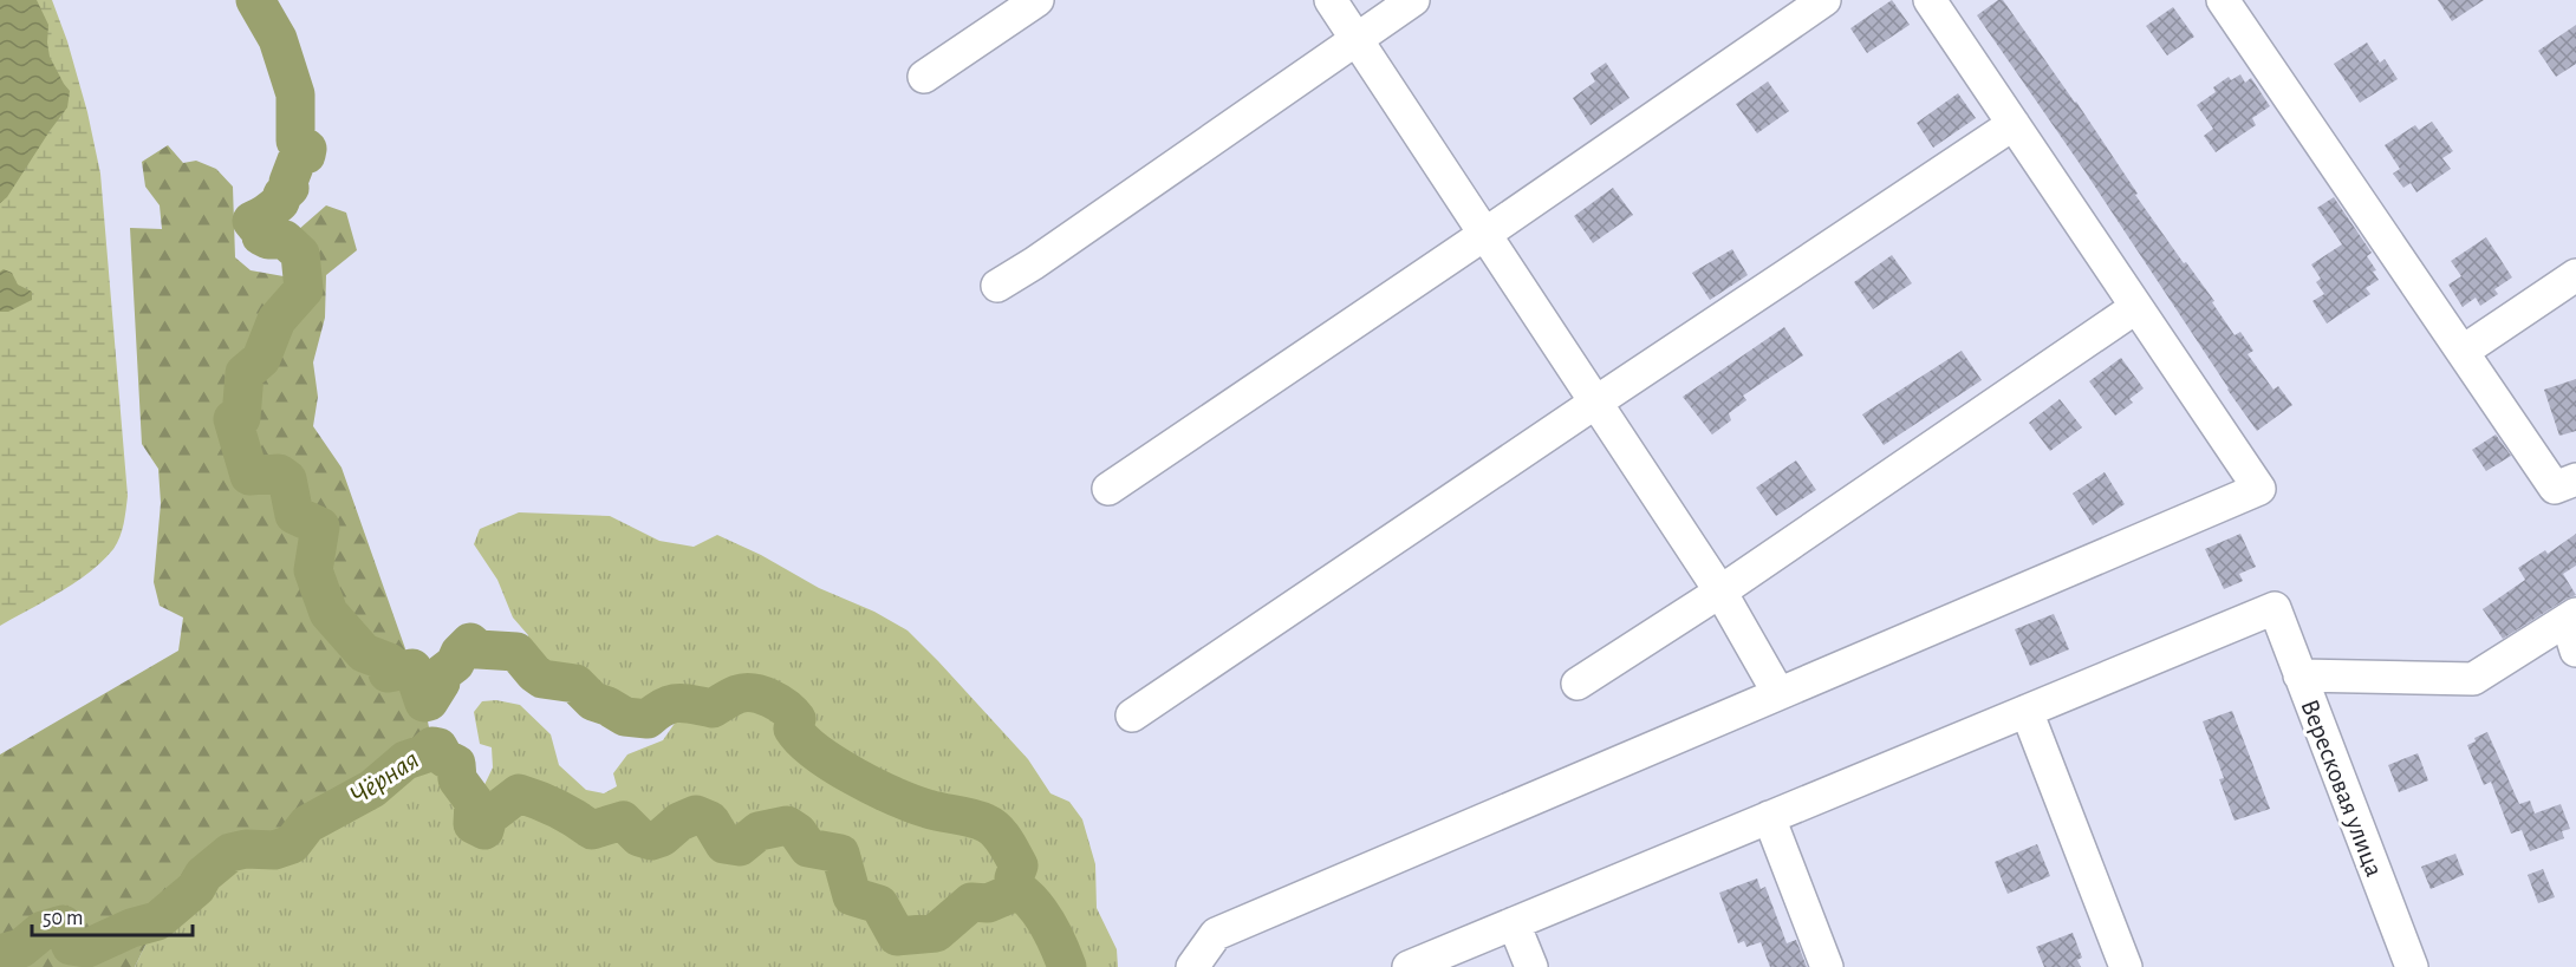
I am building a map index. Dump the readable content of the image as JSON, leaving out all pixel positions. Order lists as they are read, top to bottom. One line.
{"streets":{"street":["Вересковая улица"]},"water":["Чёрная"],"scale_bar":"50 m"}
